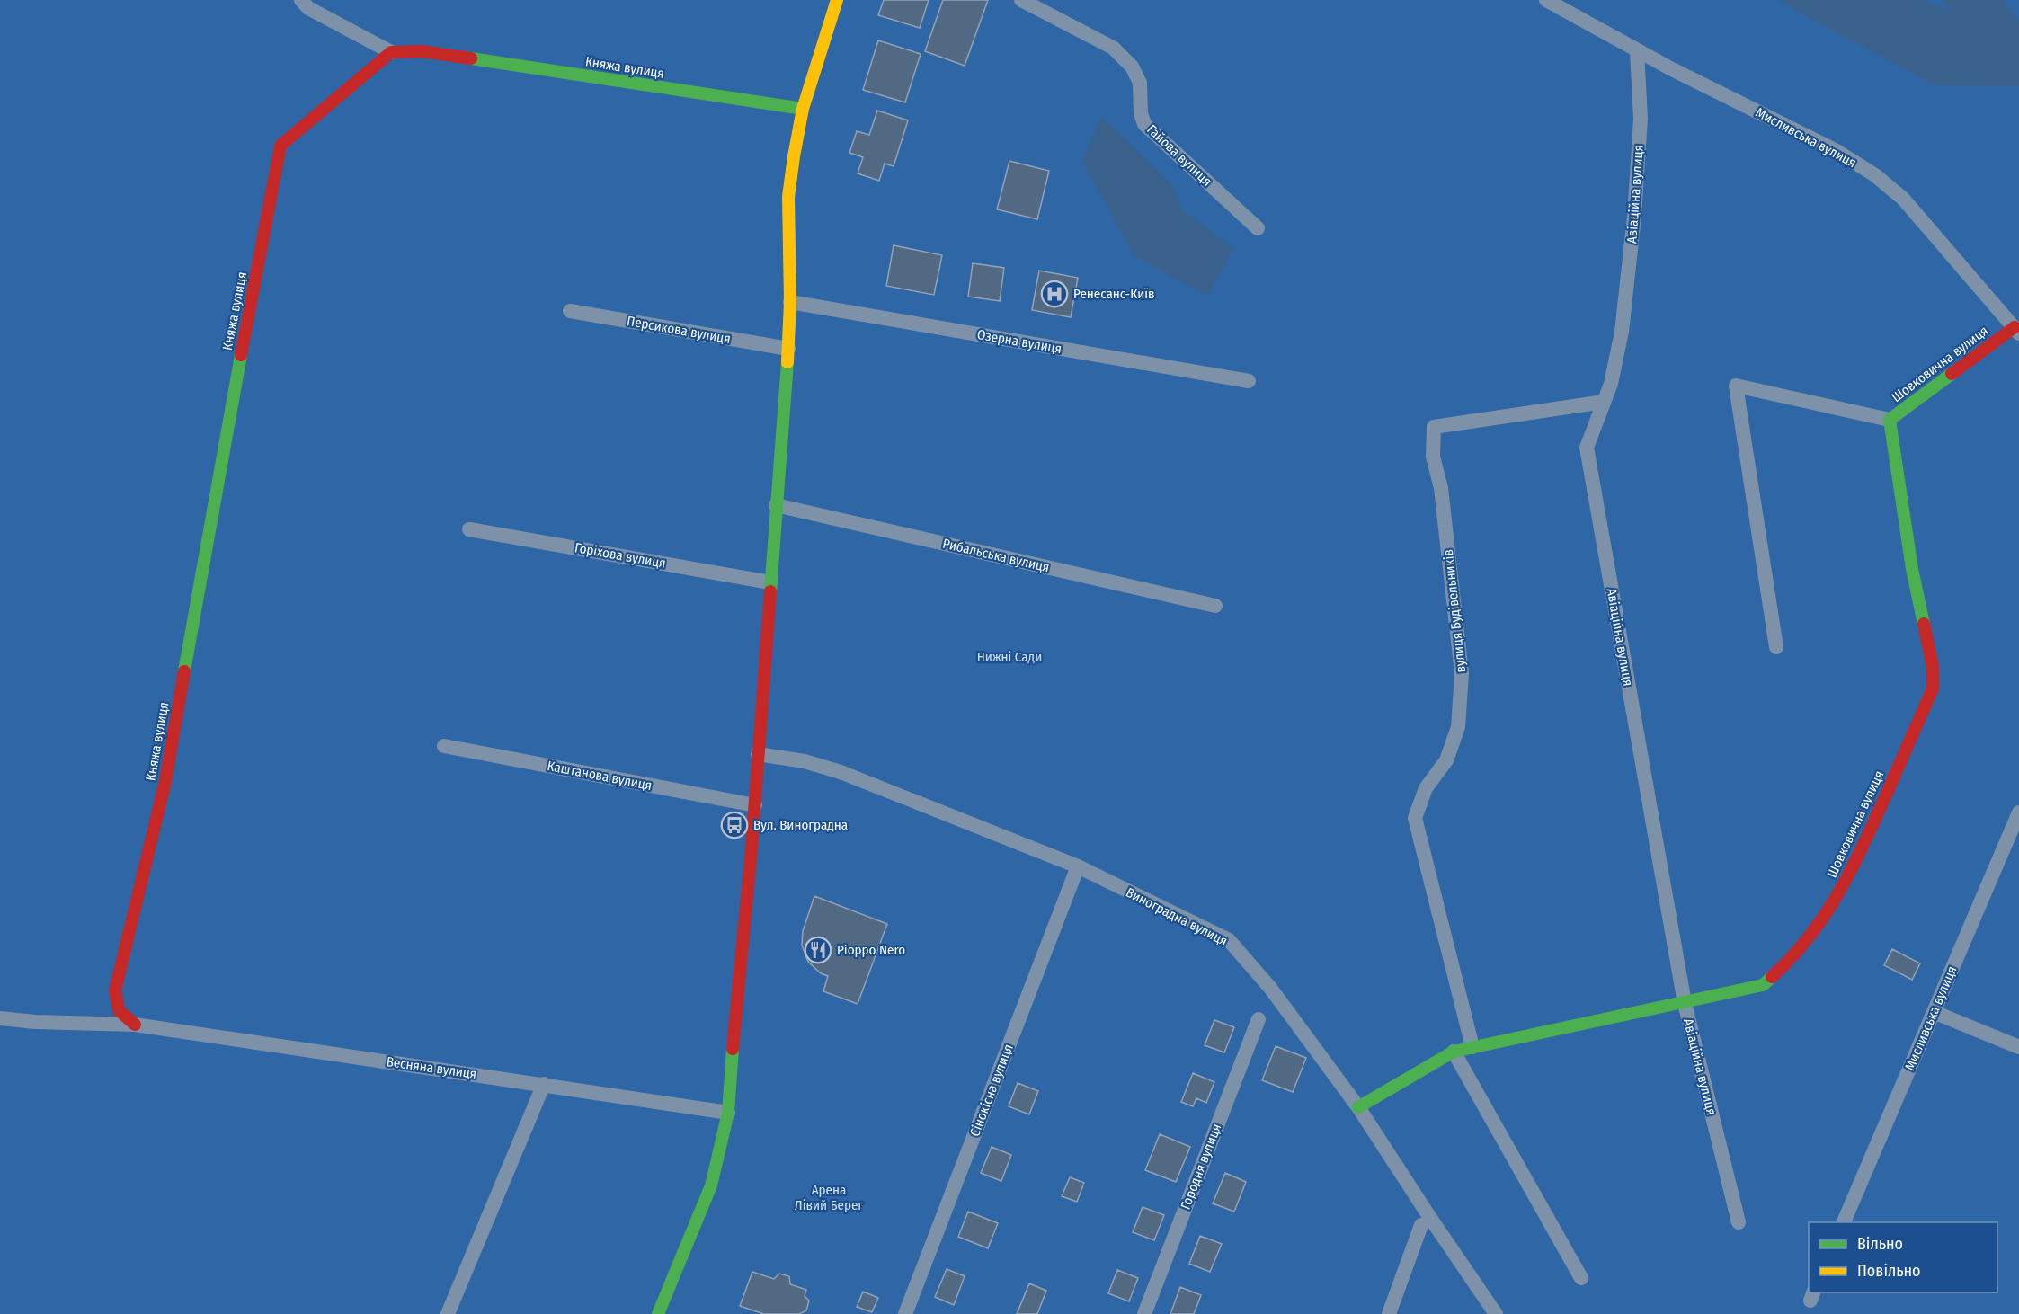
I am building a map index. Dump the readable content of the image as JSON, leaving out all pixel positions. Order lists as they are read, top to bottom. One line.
{"streets":{"street":["Княжа вулиця","Мисливська вулиця","Гайова вулиця","Авіаційна вулиця","Персикова вулиця","Озерна вулиця","Шовковична вулиця","Горіхова вулиця","Рибальська вулиця","вулиця Будівельників","Каштанова вулиця","Виноградна вулиця","Весняна вулиця","Сінокісна вулиця","Городня вулиця"]},"crossings":[["Княжа вулиця","Весняна вулиця"],["Мисливська вулиця","Авіаційна вулиця"],["Мисливська вулиця","Шовковична вулиця"],["Авіаційна вулиця","Шовковична вулиця"],["Авіаційна вулиця","вулиця Будівельників"],["Шовковична вулиця","вулиця Будівельників"],["Шовковична вулиця","Виноградна вулиця"],["Виноградна вулиця","Сінокісна вулиця"]],"parks":["Нижні Сади","Арена Лівий Берег"],"places":{"hospital":["Ренесанс-Київ"],"bus stop":["Вул. Виноградна"],"restaurant":["Pioppo Nero"]},"legend":["Вільно","Повільно"]}
